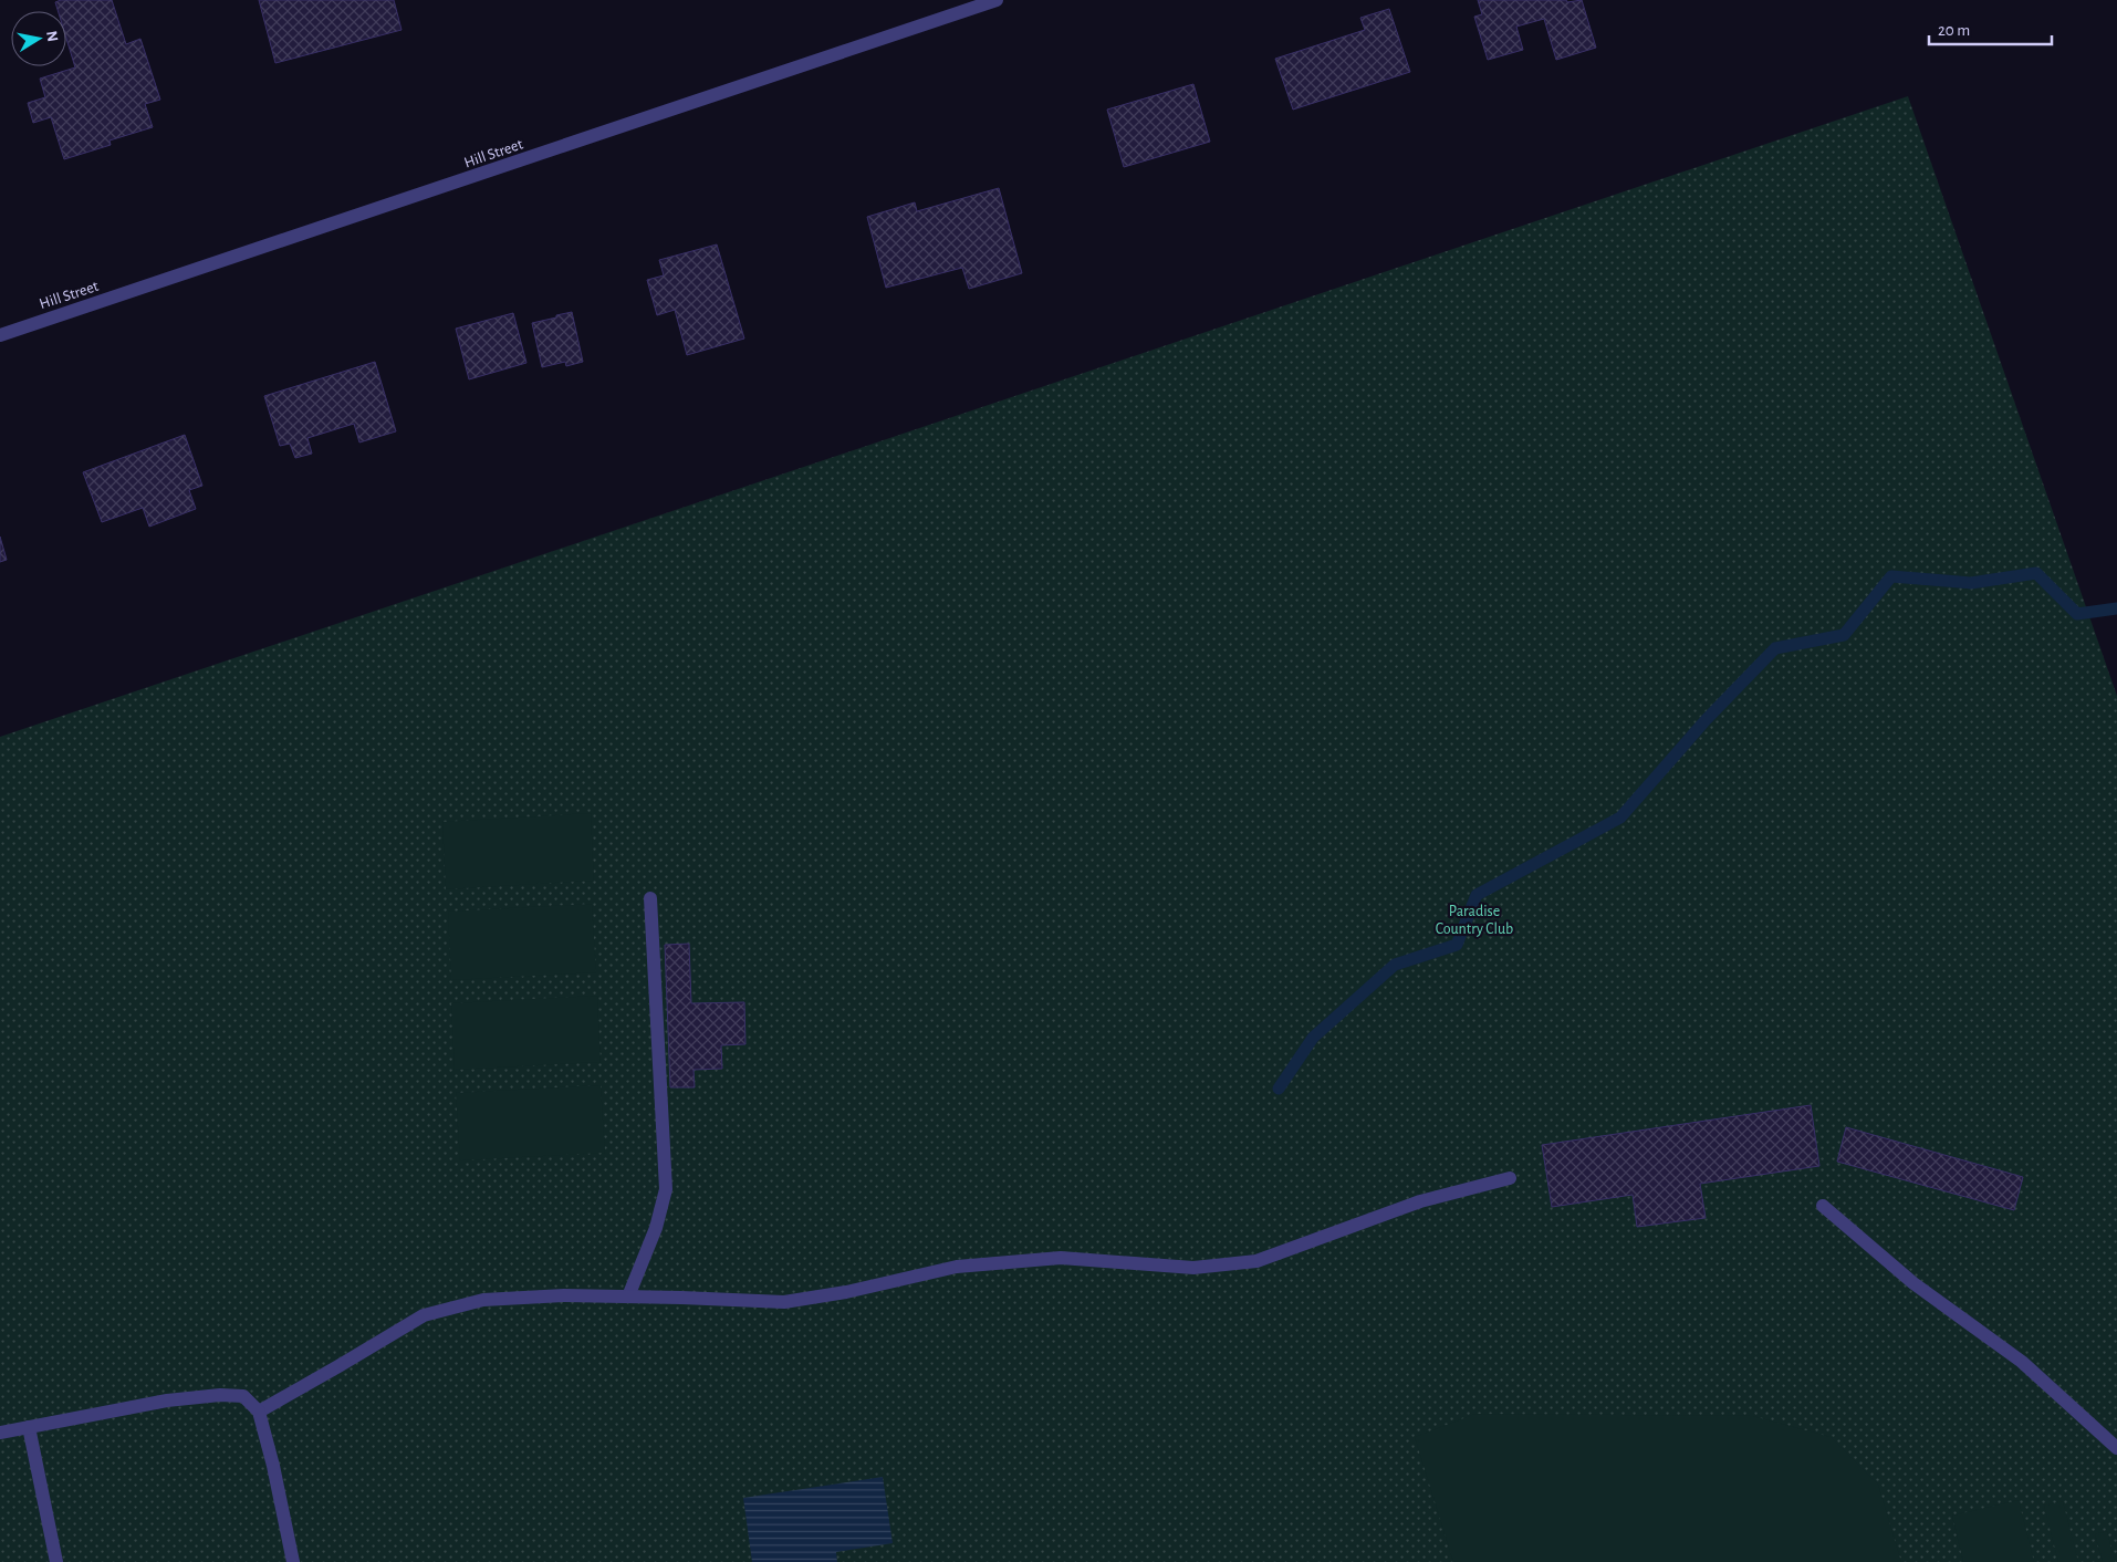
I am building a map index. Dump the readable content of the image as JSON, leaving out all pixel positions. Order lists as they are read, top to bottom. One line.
{"streets":{"street":["Hill Street"]},"parks":["Paradise Country Club"],"scale_bar":"20 m","north":"right"}
